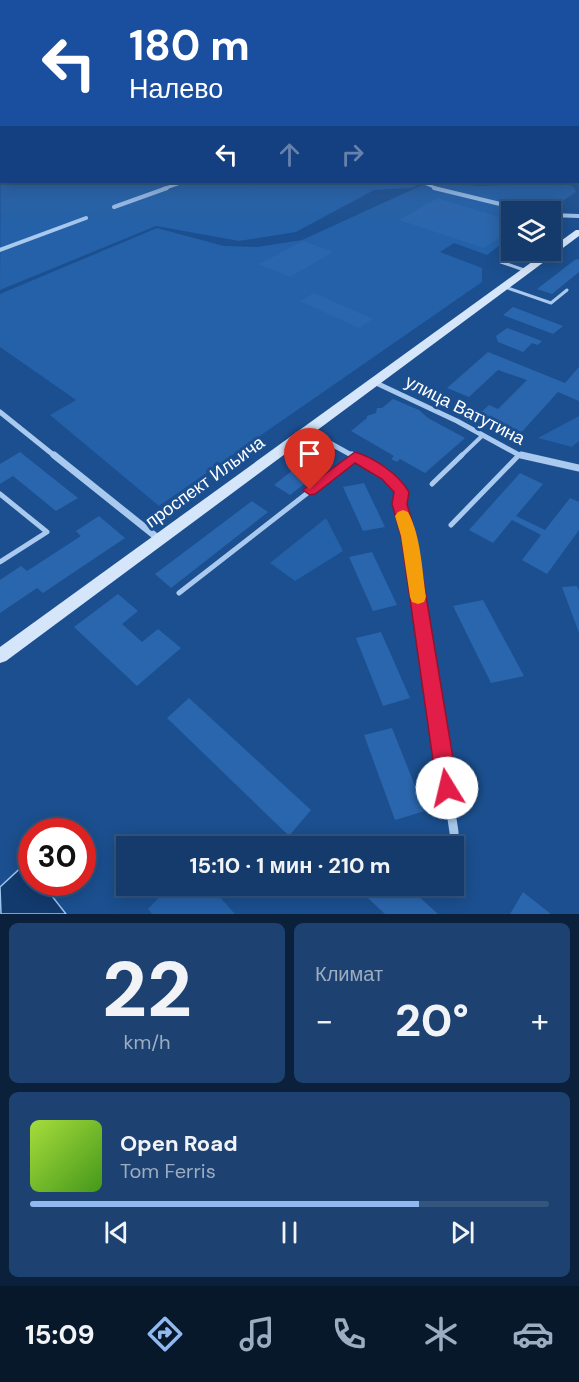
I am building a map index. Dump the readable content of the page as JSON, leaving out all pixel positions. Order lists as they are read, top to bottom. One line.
{"streets":{"main road":["проспект Ильича"],"street":["улица Ватутина"]},"crossings":[["улица Ватутина","проспект Ильича"]],"page":{"turn":["180 m","Налево"],"limit":"30","trip":"15:10 · 1 мин · 210 m","tile":[["22","km/h"],"Климат"],"heat":["−","20°","+"],"song":["Open Road","Tom Ferris"],"tabs":"15:09"}}
